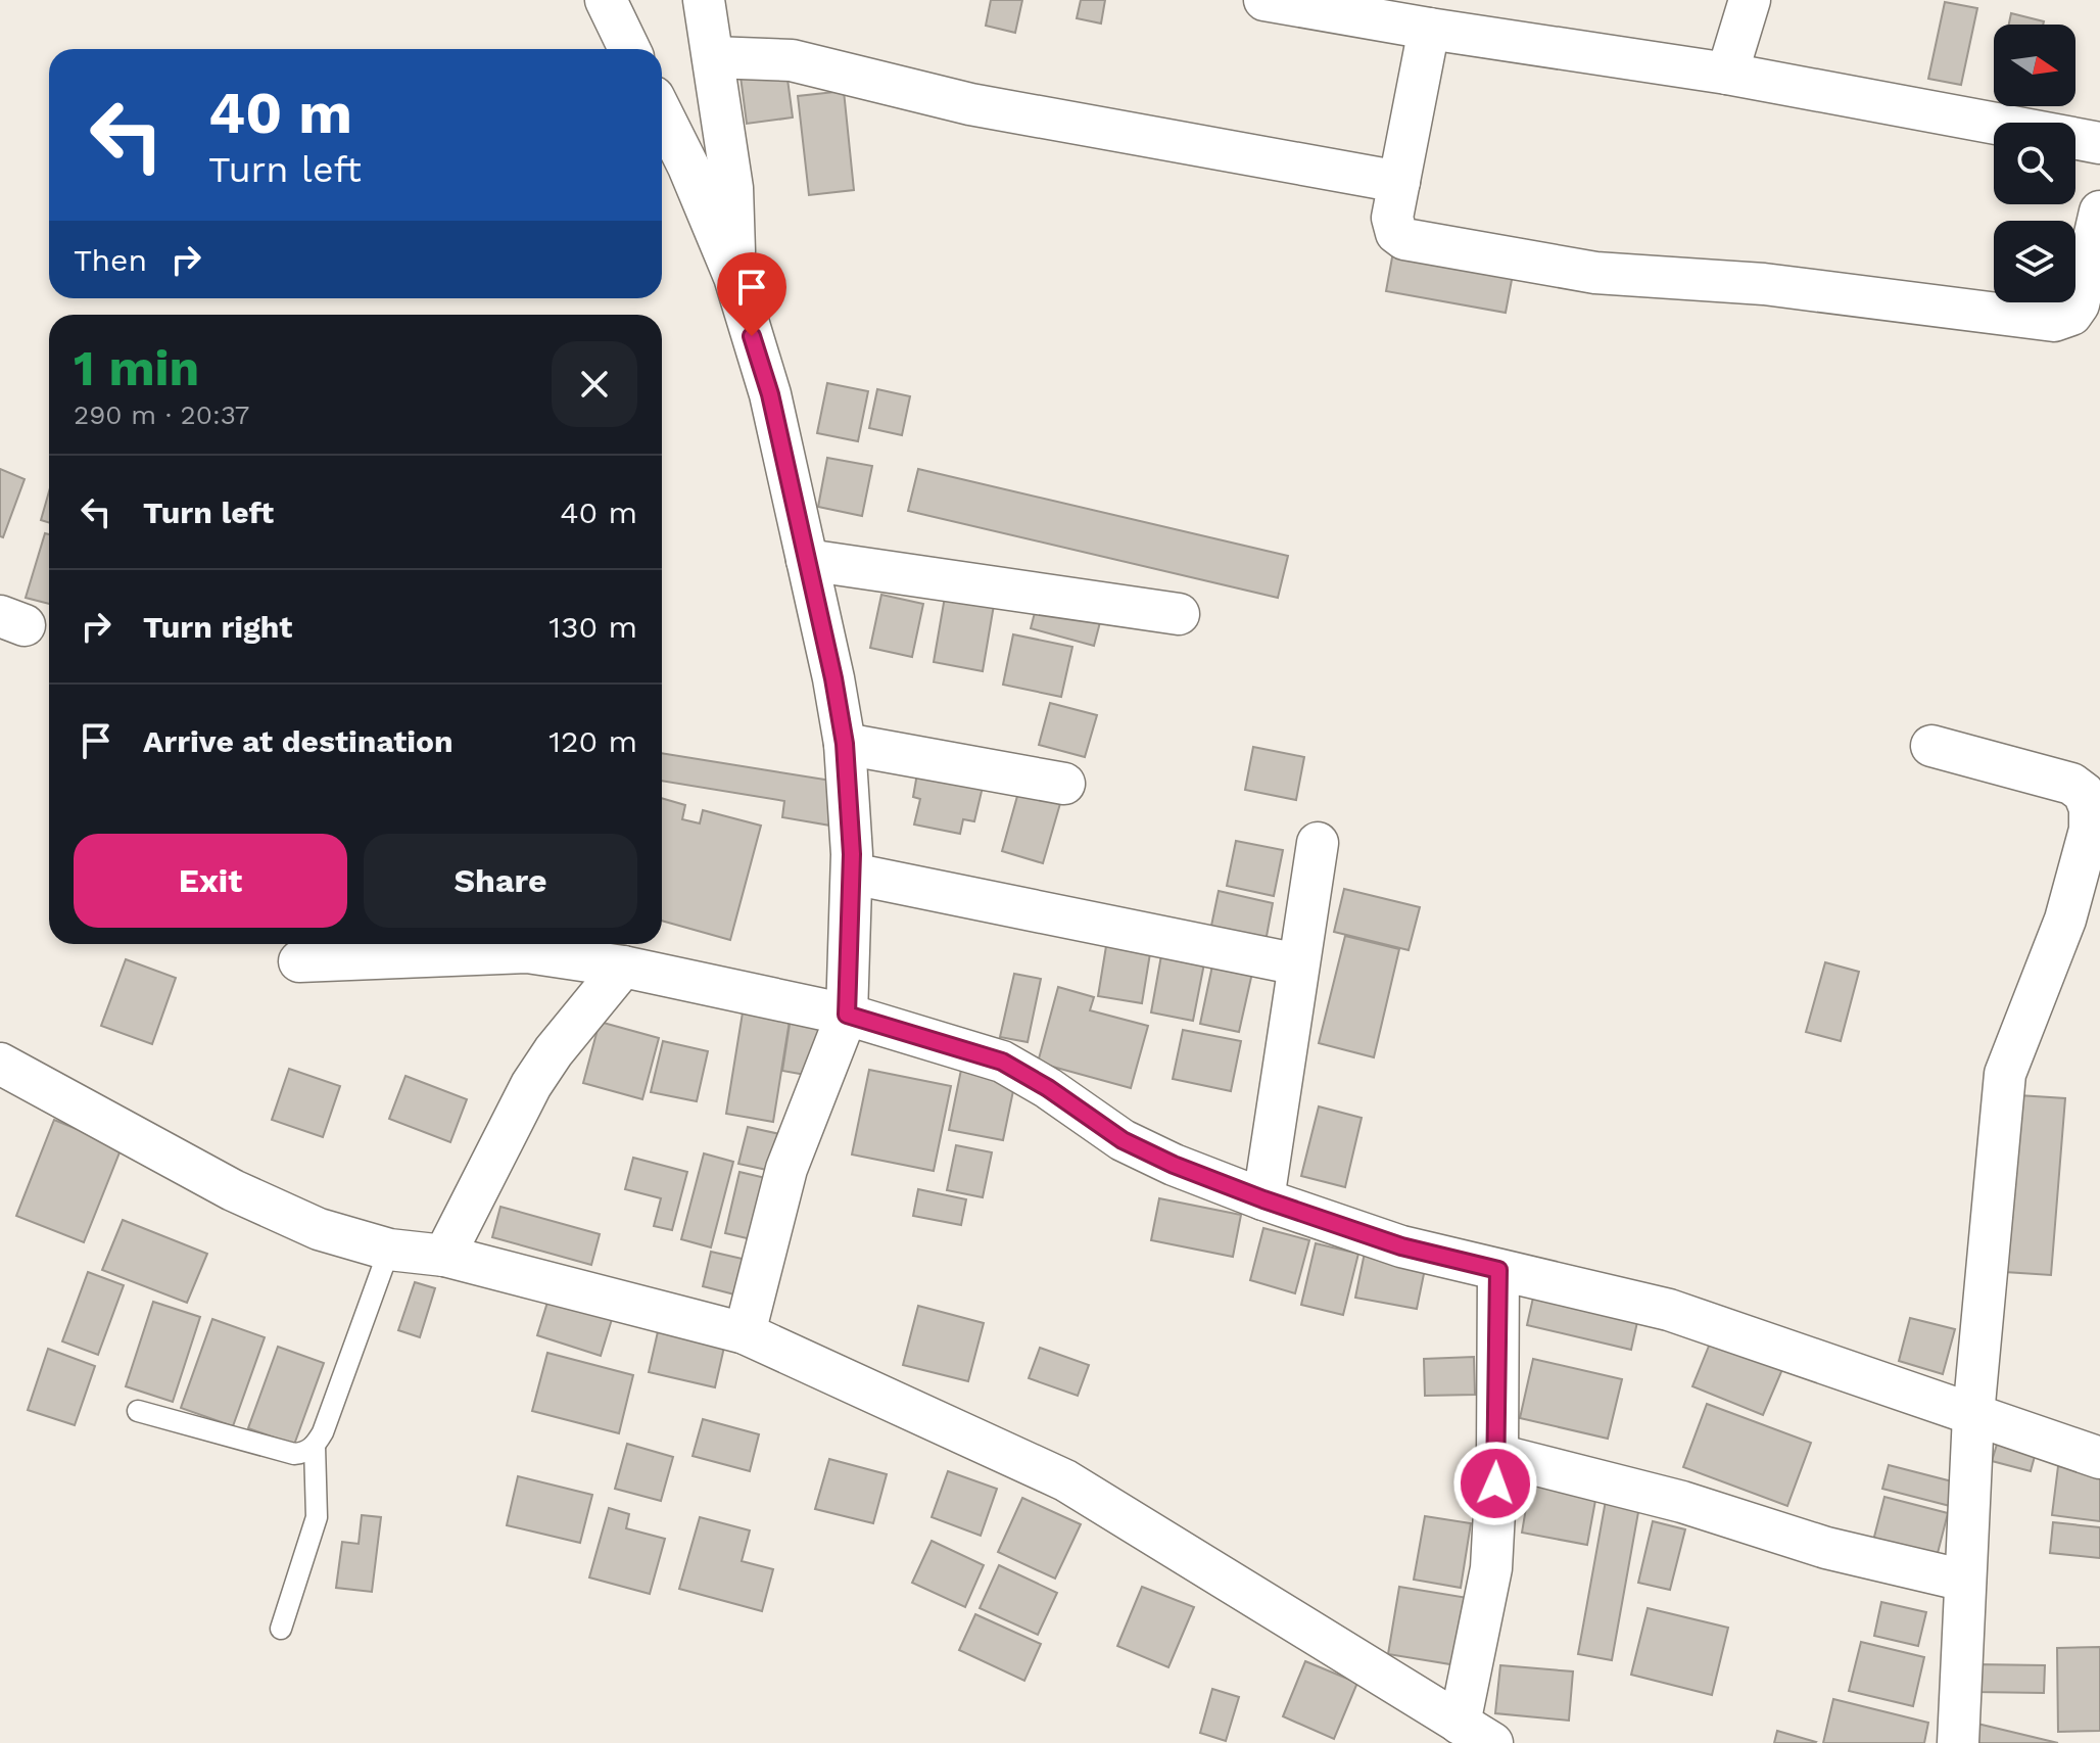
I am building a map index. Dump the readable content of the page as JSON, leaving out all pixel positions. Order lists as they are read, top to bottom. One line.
{"north":"right","page":{"turn":["40 m","Turn left"],"then":"Then","heading":["1 min","290 m · 20:37"],"list":[{"name":"Turn left","value":"40 m"},{"name":"Turn right","value":"130 m"},{"name":"Arrive at destination","value":"120 m"}],"buttons":["Exit","Share"]}}
